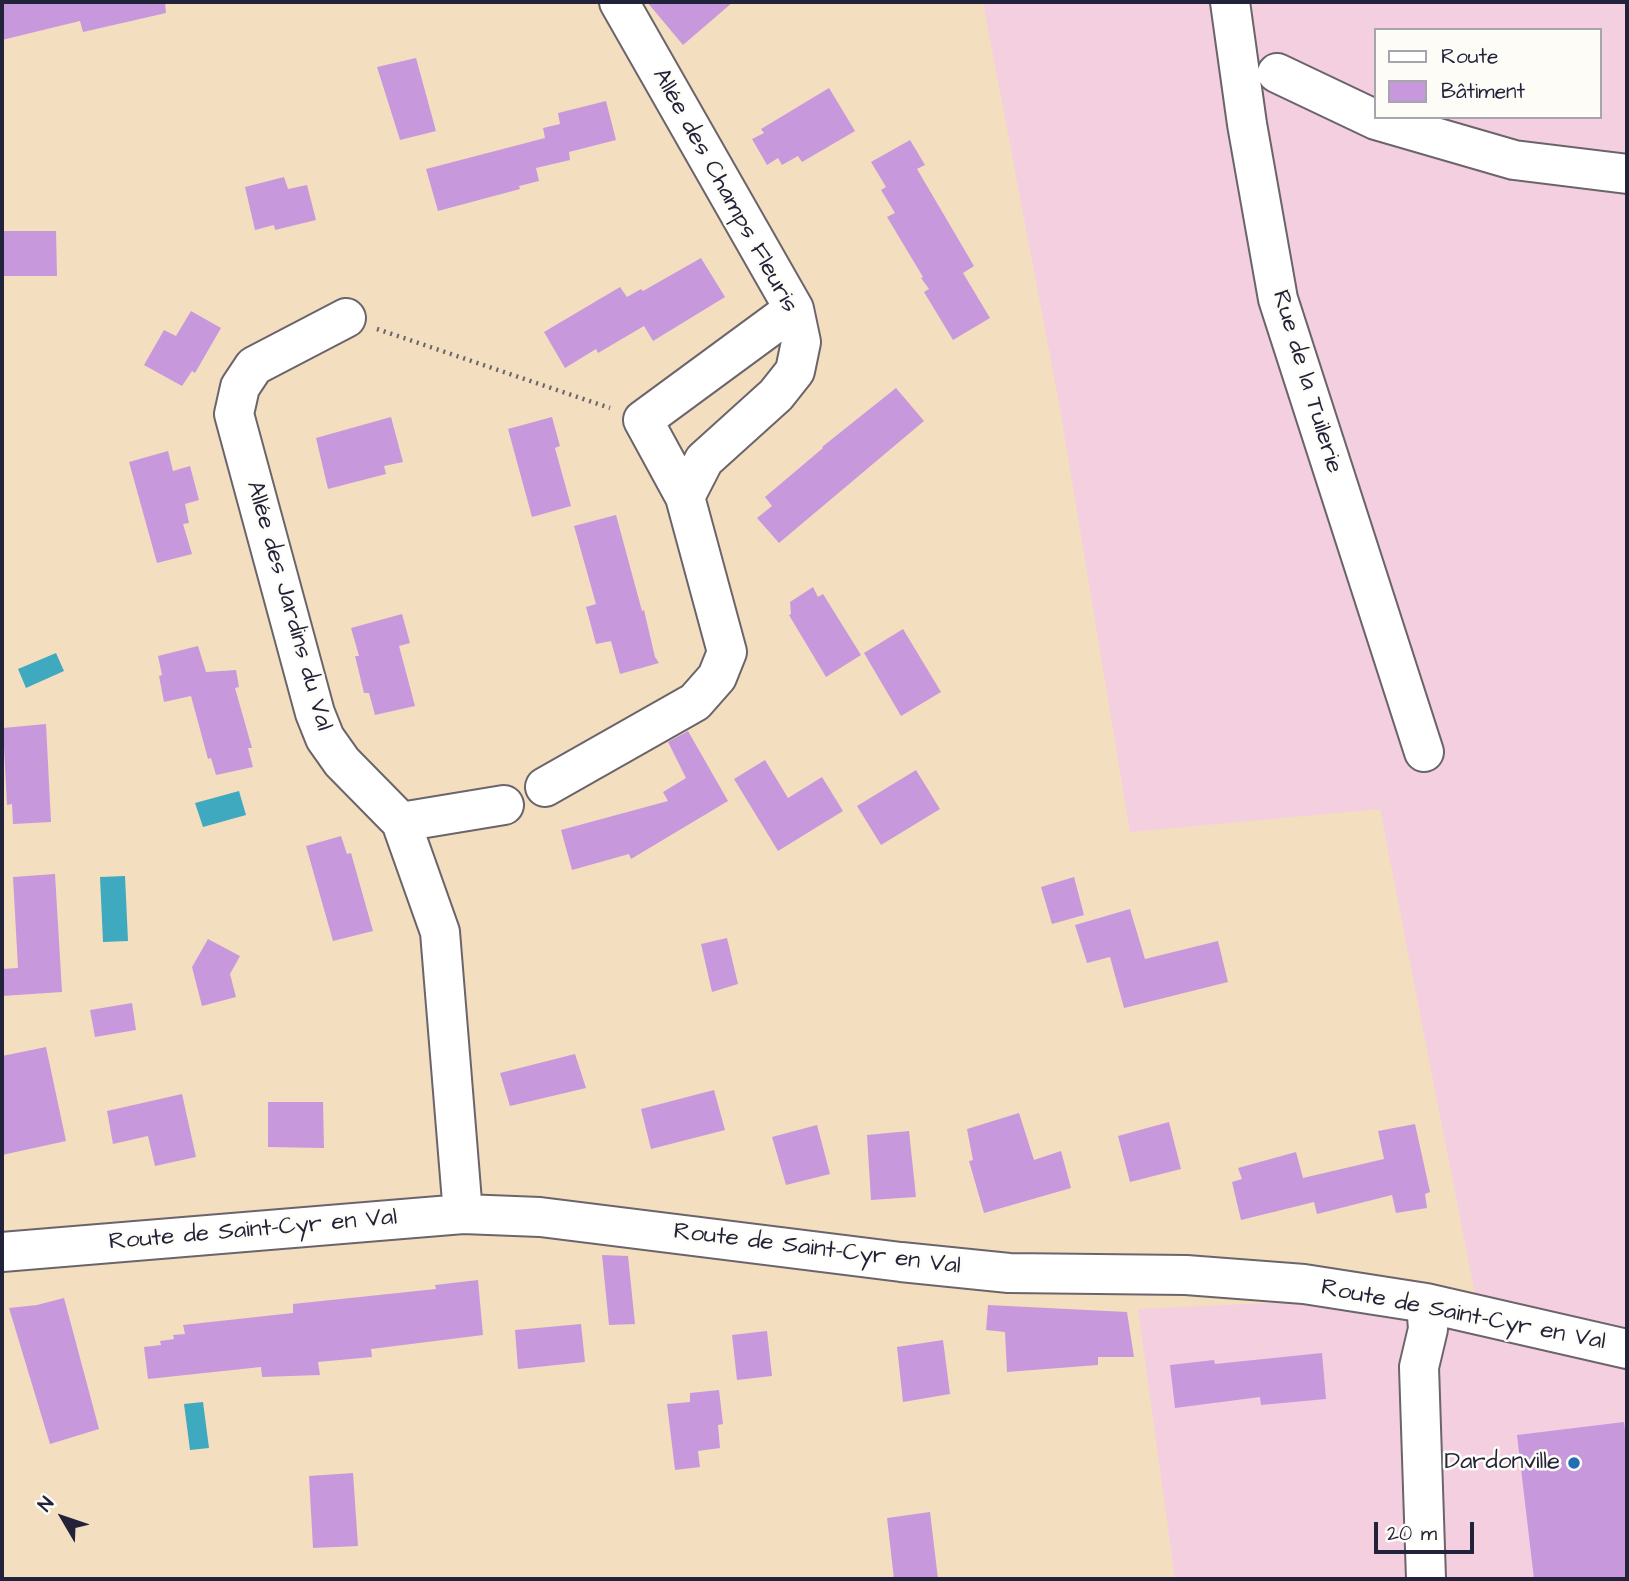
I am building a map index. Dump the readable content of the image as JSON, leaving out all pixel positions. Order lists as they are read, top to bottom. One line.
{"streets":{"street":["Allée des Champs Fleuris","Rue de la Tuilerie","Allée des Jardins du Val","Route de Saint-Cyr en Val"]},"crossings":[["Allée des Jardins du Val","Route de Saint-Cyr en Val"]],"places":["Dardonville"],"legend":["Route","Bâtiment"],"scale_bar":"20 m","north":"top left"}
